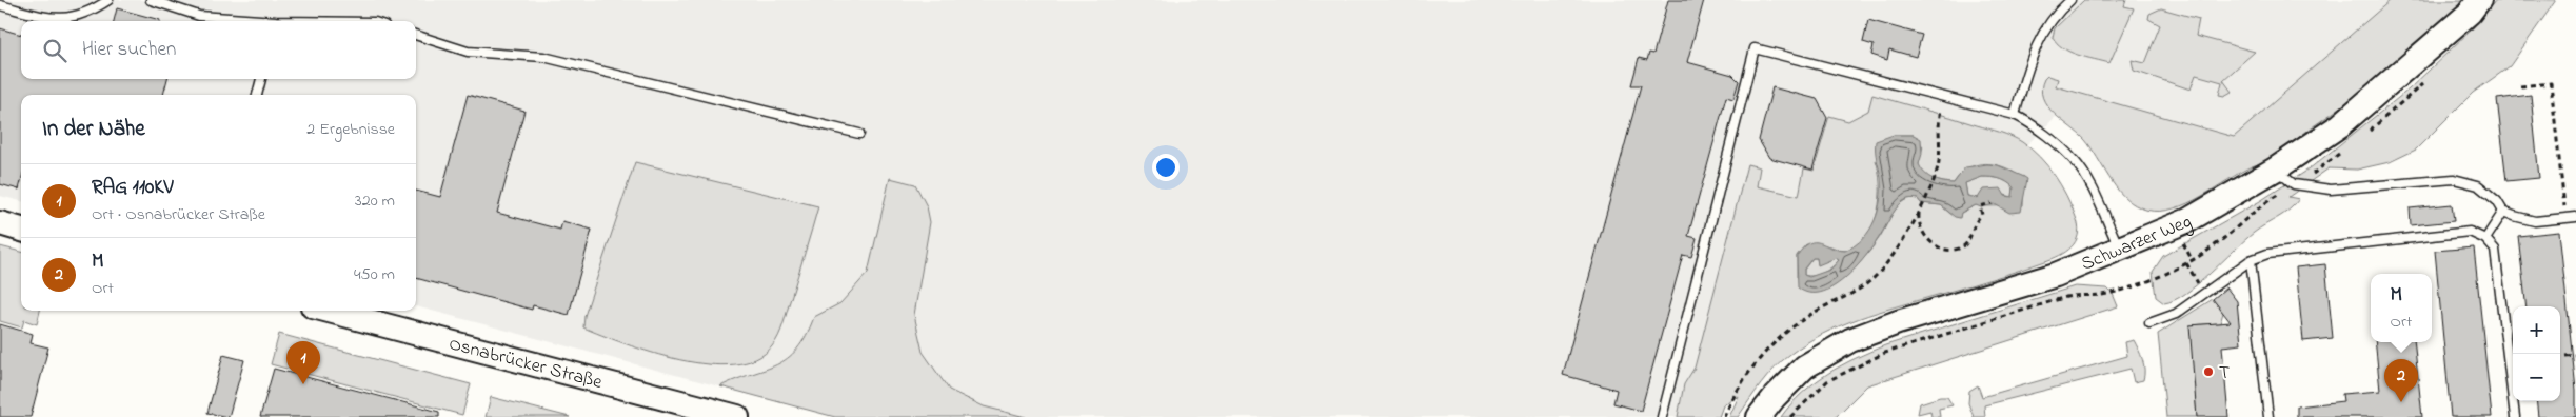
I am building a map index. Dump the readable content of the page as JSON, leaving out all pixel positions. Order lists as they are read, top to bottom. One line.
{"streets":{"street":["Schwarzer Weg","Osnabrücker Straße"]},"places":["T"],"page":{"search":"Hier suchen","heading":["In der Nähe","2 Ergebnisse"],"list":[{"mark":"1","name":"RAG 110KV","note":"Ort · Osnabrücker Straße","value":"320 m"},{"mark":"2","name":"M","note":"Ort","value":"450 m"}],"popup":["M","Ort"],"map_buttons":["+","−"],"pins":["1","2"]}}
